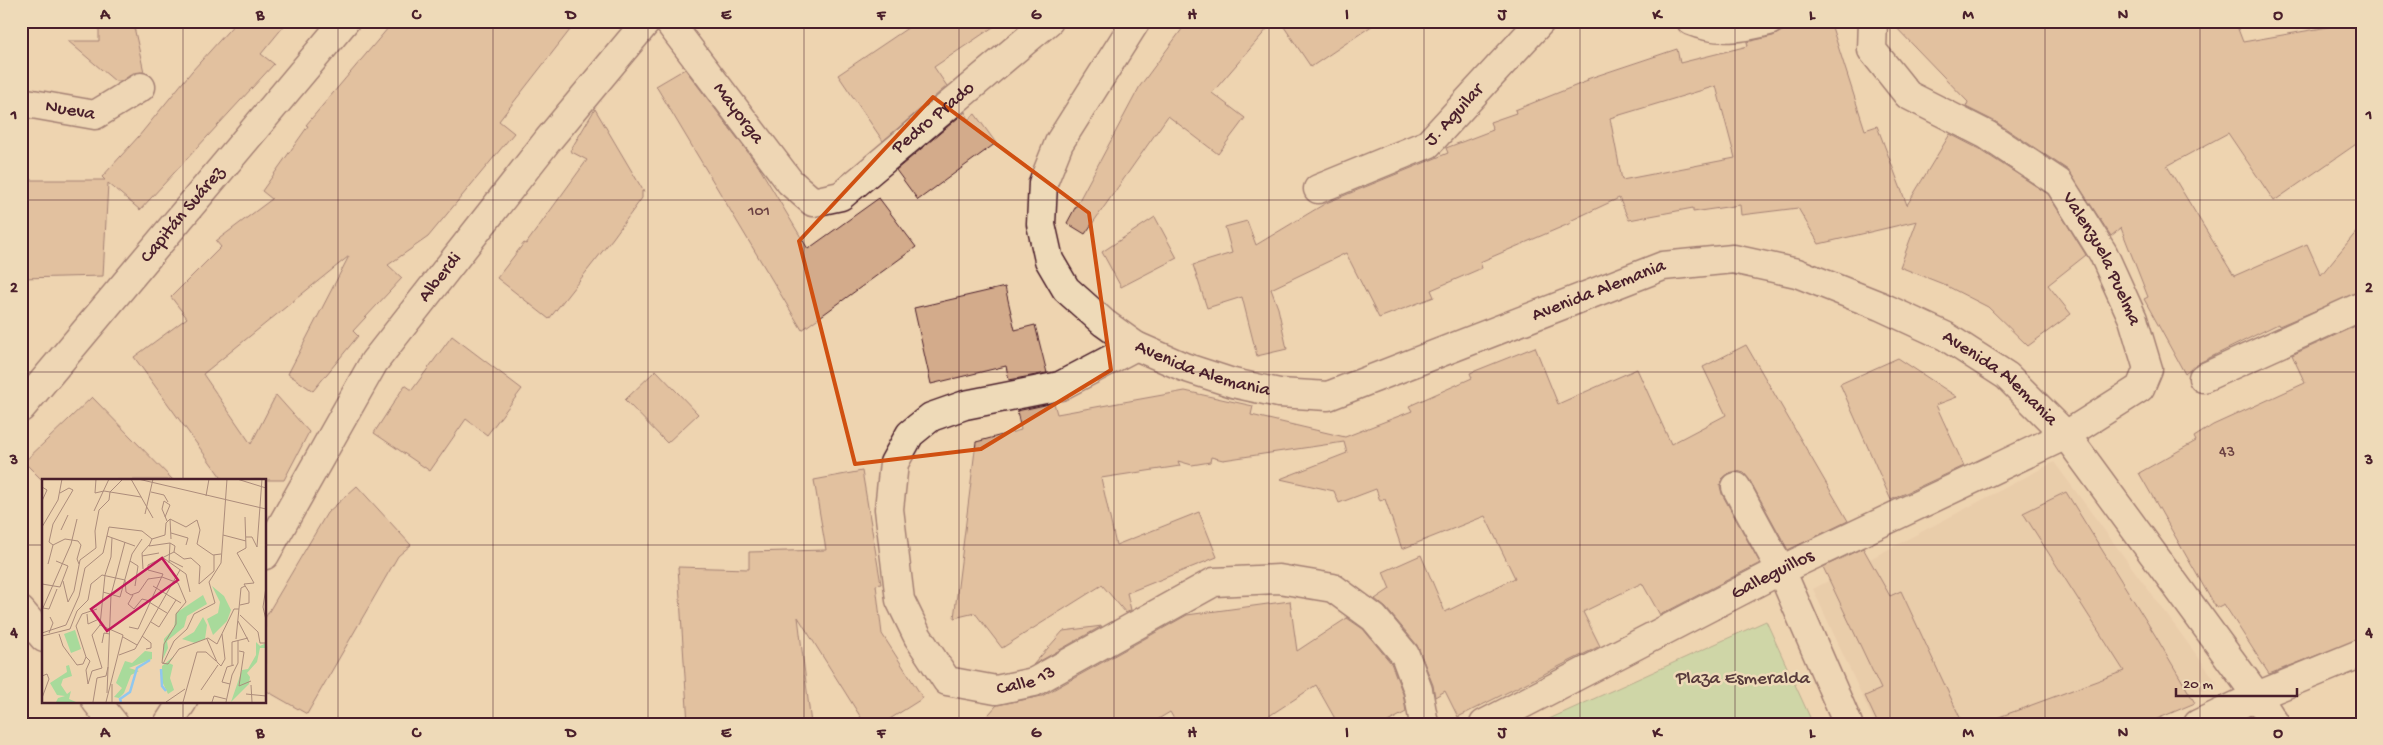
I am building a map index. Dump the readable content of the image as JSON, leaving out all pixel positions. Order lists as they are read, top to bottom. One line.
{"streets":{"street":["Nueva","Mayorga","J. Aguilar","Pedro Prado","Capitán Suárez","Valenzuela Puelma","Alberdi","Avenida Alemania","Galleguillos","Calle 13"]},"crossings":[["Mayorga","Pedro Prado"],["Valenzuela Puelma","Avenida Alemania"],["Valenzuela Puelma","Galleguillos"],["Avenida Alemania","Galleguillos"],["Avenida Alemania","Calle 13"]],"parks":["Plaza Esmeralda"],"house_numbers":["101","43"],"scale_bar":"20 m","grid":{"columns":["A","B","C","D","E","F","G","H","I","J","K","L","M","N","O"],"rows":["1","2","3","4"]}}
